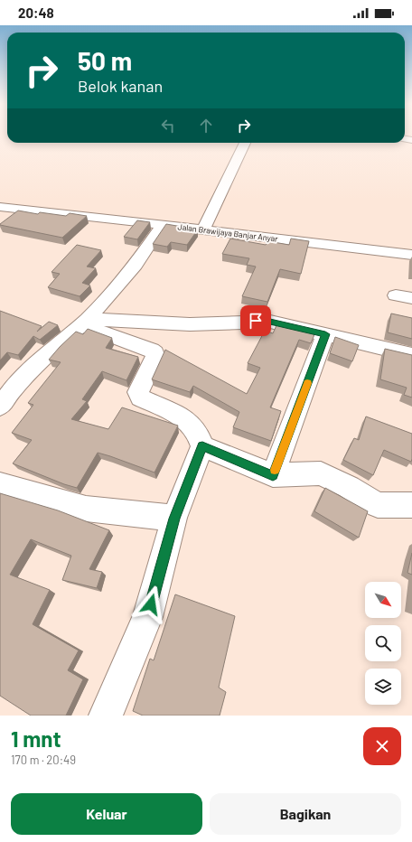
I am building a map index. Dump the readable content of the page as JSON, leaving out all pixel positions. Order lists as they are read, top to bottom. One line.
{"streets":{"street":["Jalan Brawijaya Banjar Anyar"]},"north":"bottom right","page":{"status":"20:48","turn":["50 m","Belok kanan"],"heading":["1 mnt","170 m · 20:49"],"buttons":["Keluar","Bagikan"]}}
